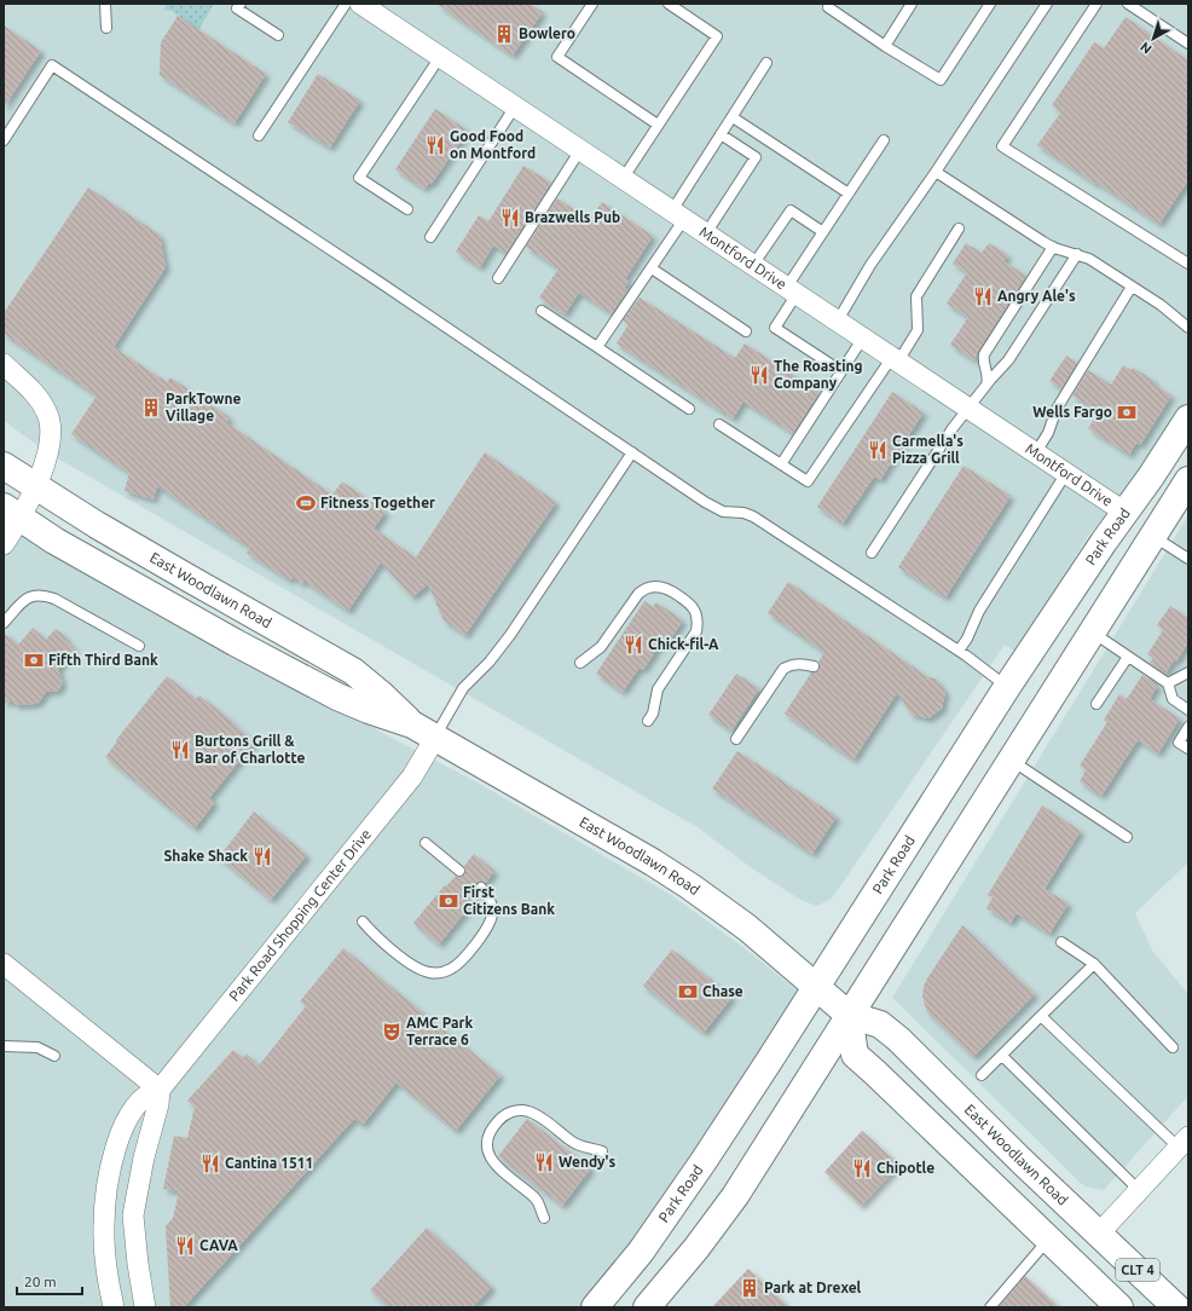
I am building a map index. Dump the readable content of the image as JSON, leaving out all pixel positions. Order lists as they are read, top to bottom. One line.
{"streets":{"main road":["Park Road","East Woodlawn Road","CLT 4"],"street":["Montford Drive","Park Road Shopping Center Drive"]},"crossings":[["Montford Drive","Park Road"],["Park Road","East Woodlawn Road"],["East Woodlawn Road","Park Road Shopping Center Drive"]],"places":{"building":["Bowlero","ParkTowne Village","Park at Drexel"],"restaurant":["Good Food on Montford","Brazwells Pub","Angry Ale's","The Roasting Company","Carmella's Pizza Grill","Chick-fil-A","Burtons Grill & Bar of Charlotte","Shake Shack","Wendy's","Cantina 1511","Chipotle","CAVA"],"bank":["Wells Fargo","Fifth Third Bank","First Citizens Bank","Chase"],"sports":["Fitness Together"],"theatre":["AMC Park Terrace 6"]},"scale_bar":"20 m","north":"bottom left"}
